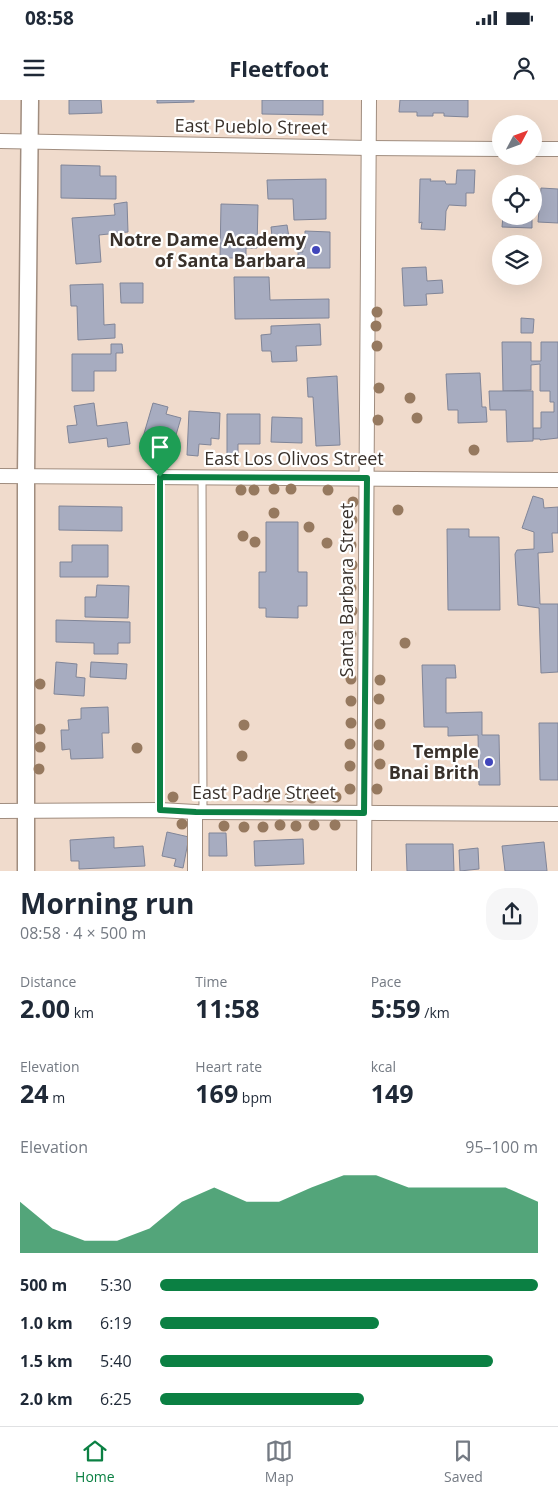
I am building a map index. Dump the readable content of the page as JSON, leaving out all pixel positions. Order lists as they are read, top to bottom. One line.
{"streets":{"street":["East Pueblo Street","East Los Olivos Street","Santa Barbara Street","East Padre Street"]},"crossings":[["East Pueblo Street","Santa Barbara Street"],["East Los Olivos Street","Santa Barbara Street"],["Santa Barbara Street","East Padre Street"]],"places":["Notre Dame Academy of Santa Barbara","Temple Bnai Brith"],"north":"top right","page":{"status":"08:58","header":"Fleetfoot","heading":["Morning run","08:58 · 4 × 500 m"],"stats":[["Distance","2.00 km"],["Time","11:58"],["Pace","5:59 /km"],["Elevation","24 m"],["Heart rate","169 bpm"],["kcal","149"]],"chart":["Elevation","95–100 m"],"list":[{"name":"500 m","note":"5:30"},{"name":"1.0 km","note":"6:19"},{"name":"1.5 km","note":"5:40"},{"name":"2.0 km","note":"6:25"}],"tabs":["Home","Map","Saved"]}}
